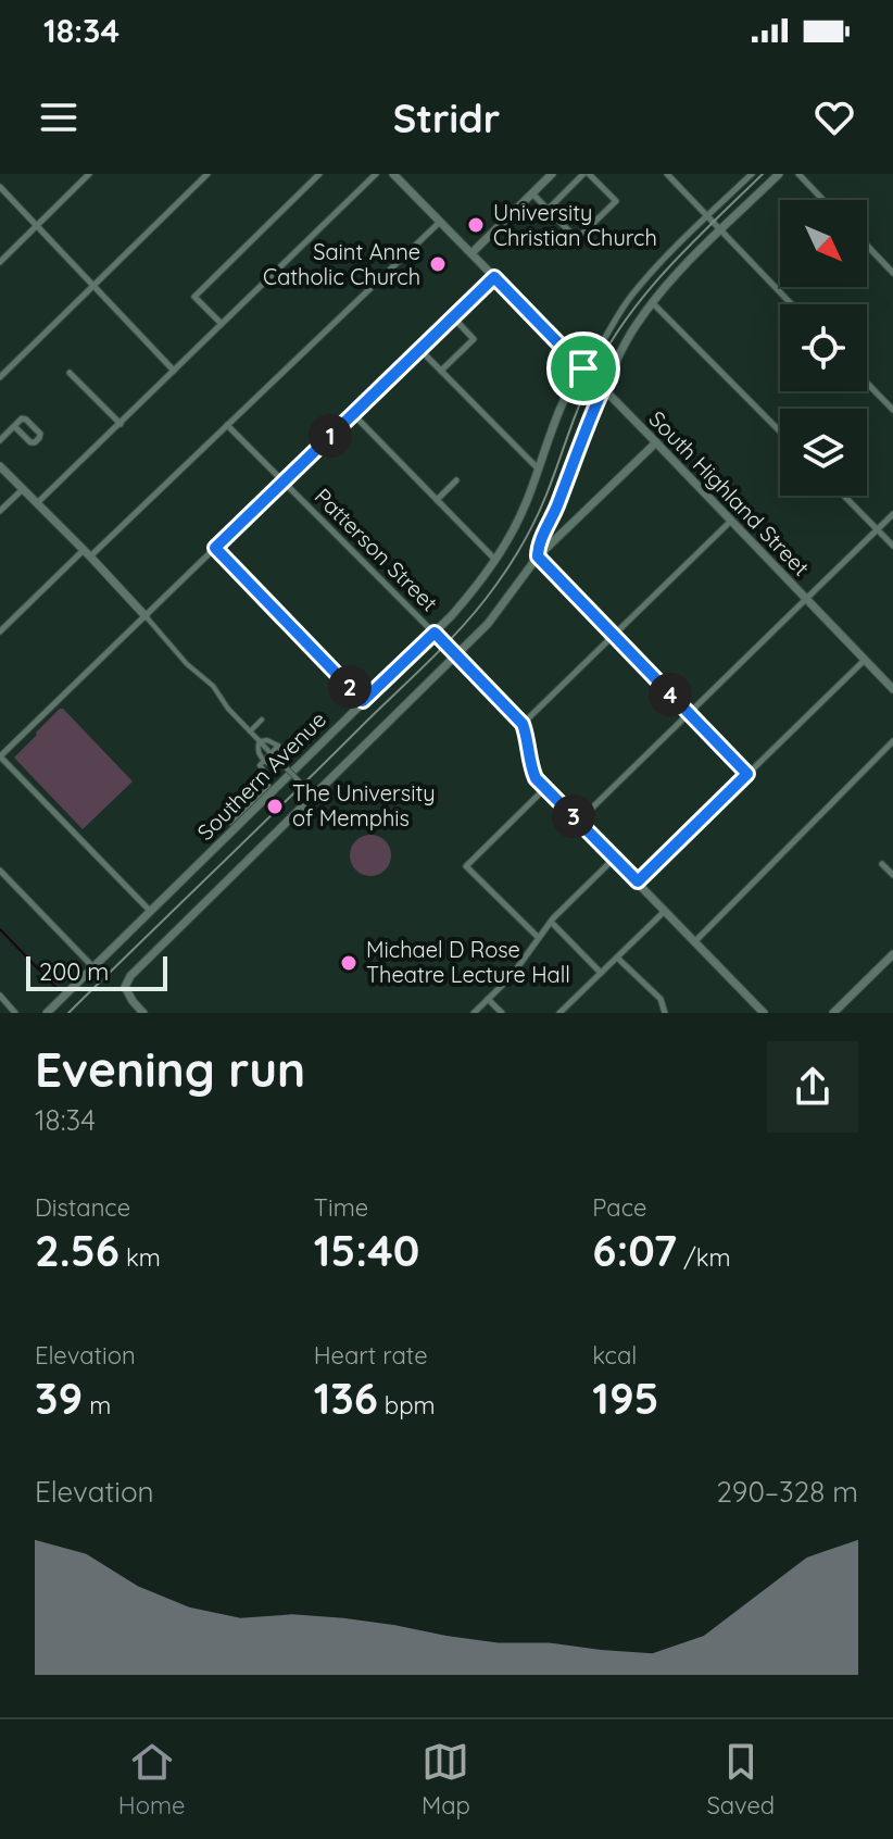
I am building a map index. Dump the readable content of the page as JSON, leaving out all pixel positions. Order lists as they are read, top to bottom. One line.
{"streets":{"street":["South Highland Street","Patterson Street","Southern Avenue"]},"crossings":[["South Highland Street","Southern Avenue"],["Patterson Street","Southern Avenue"]],"places":["University Christian Church","Saint Anne Catholic Church","The University of Memphis","Michael D Rose Theatre Lecture Hall"],"scale_bar":"200 m","north":"bottom right","page":{"status":"18:34","header":"Stridr","pins":["1","2","4","3"],"scale":"200 m","heading":["Evening run","18:34"],"stats":[["Distance","2.56 km"],["Time","15:40"],["Pace","6:07 /km"],["Elevation","39 m"],["Heart rate","136 bpm"],["kcal","195"]],"chart":["Elevation","290–328 m"],"tabs":["Home","Map","Saved"]}}
